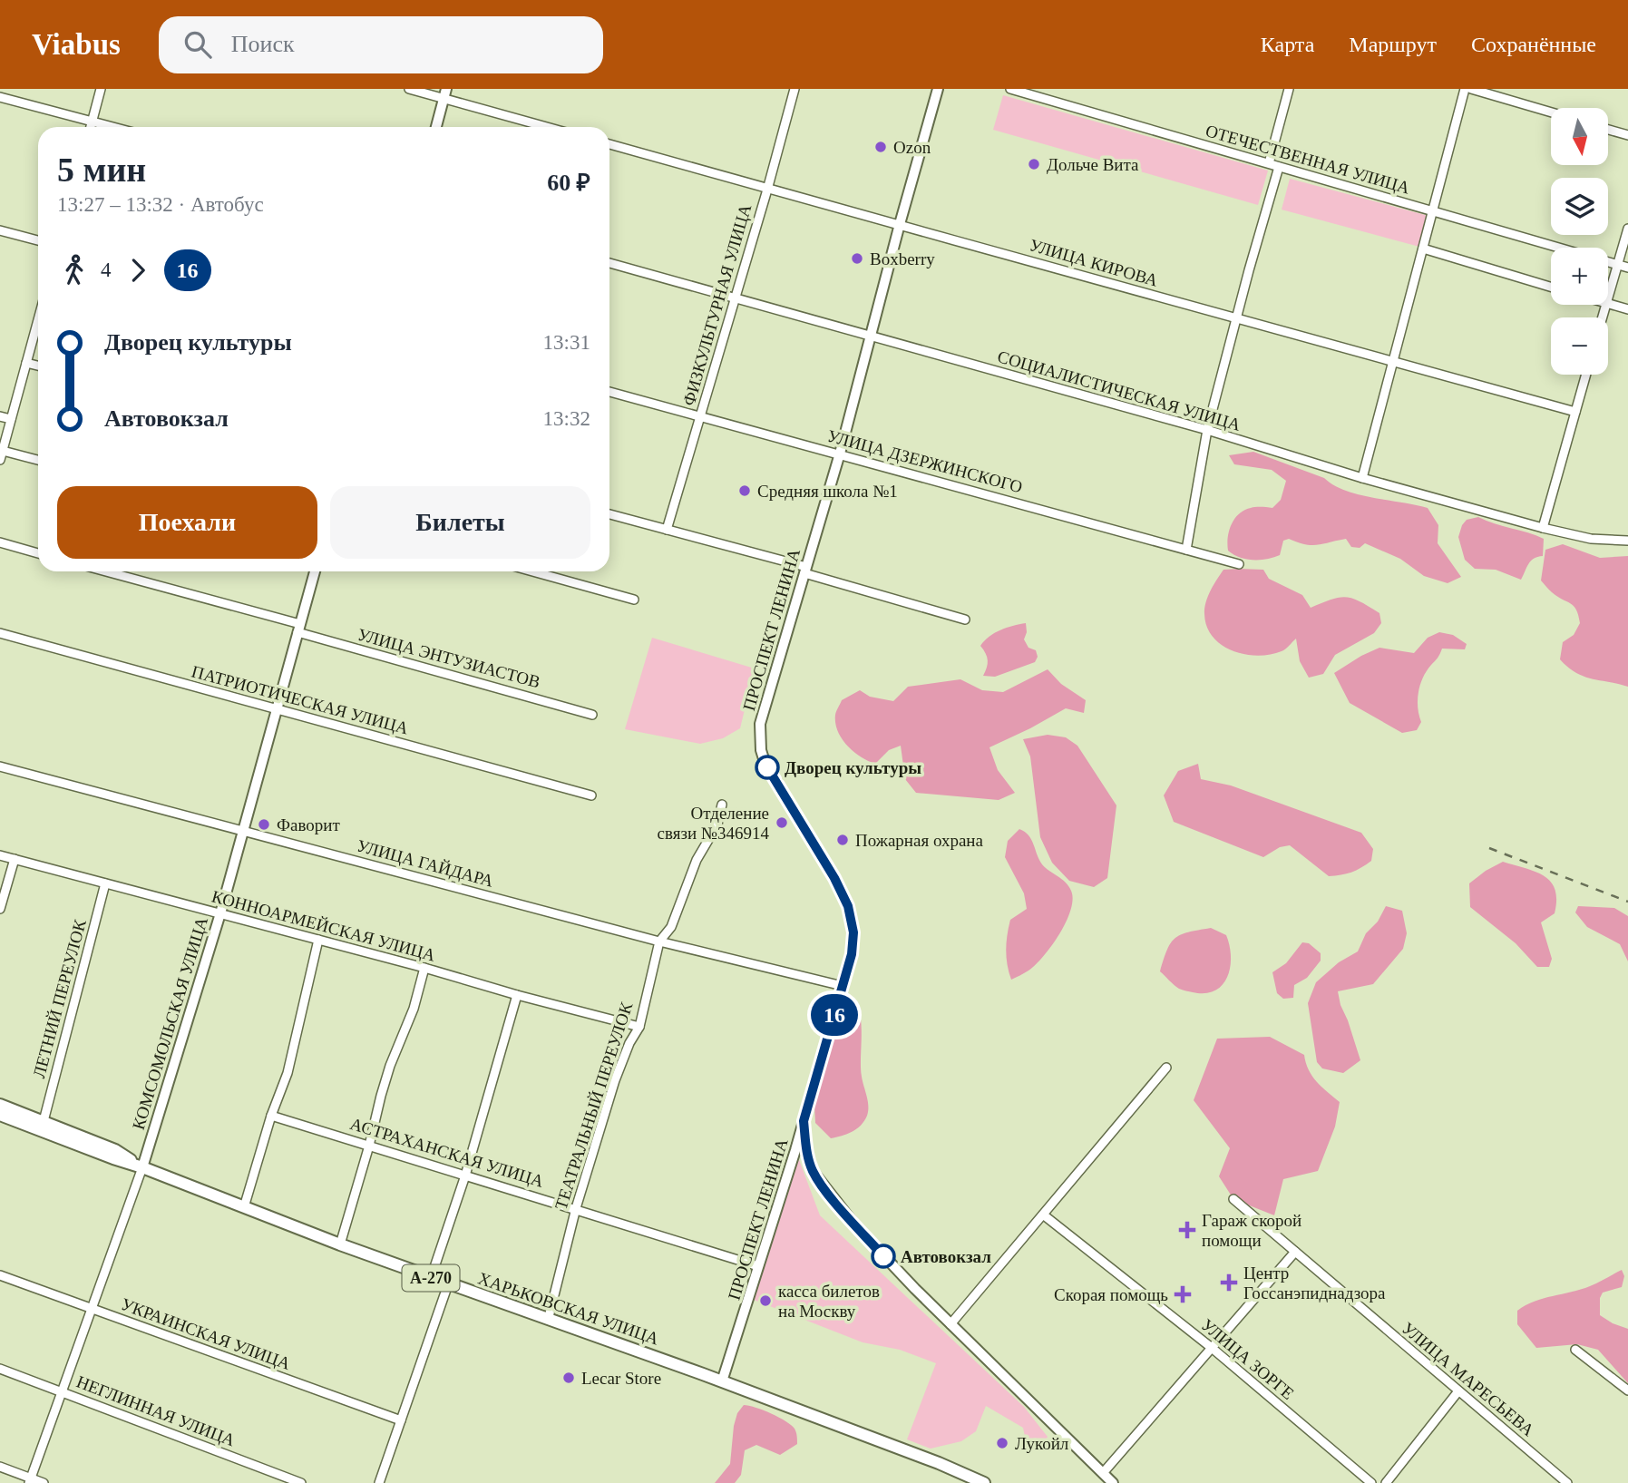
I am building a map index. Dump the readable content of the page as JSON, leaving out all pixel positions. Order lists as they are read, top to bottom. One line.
{"streets":{"highway":["А-270","ХАРЬКОВСКАЯ УЛИЦА"],"main road":["ПРОСПЕКТ ЛЕНИНА","КОМСОМОЛЬСКАЯ УЛИЦА"],"street":["ОТЕЧЕСТВЕННАЯ УЛИЦА","УЛИЦА КИРОВА","ФИЗКУЛЬТУРНАЯ УЛИЦА","СОЦИАЛИСТИЧЕСКАЯ УЛИЦА","УЛИЦА ДЗЕРЖИНСКОГО","УЛИЦА ЭНТУЗИАСТОВ","ПАТРИОТИЧЕСКАЯ УЛИЦА","УЛИЦА ГАЙДАРА","КОННОАРМЕЙСКАЯ УЛИЦА","ЛЕТНИЙ ПЕРЕУЛОК","ТЕАТРАЛЬНЫЙ ПЕРЕУЛОК","АСТРАХАНСКАЯ УЛИЦА","УКРАИНСКАЯ УЛИЦА","УЛИЦА ЗОРГЕ","УЛИЦА МАРЕСЬЕВА","НЕГЛИННАЯ УЛИЦА"]},"crossings":[["УЛИЦА КИРОВА","ФИЗКУЛЬТУРНАЯ УЛИЦА"],["УЛИЦА КИРОВА","ПРОСПЕКТ ЛЕНИНА"],["ФИЗКУЛЬТУРНАЯ УЛИЦА","СОЦИАЛИСТИЧЕСКАЯ УЛИЦА"],["ФИЗКУЛЬТУРНАЯ УЛИЦА","УЛИЦА ДЗЕРЖИНСКОГО"],["СОЦИАЛИСТИЧЕСКАЯ УЛИЦА","ПРОСПЕКТ ЛЕНИНА"],["УЛИЦА ДЗЕРЖИНСКОГО","ПРОСПЕКТ ЛЕНИНА"],["ПРОСПЕКТ ЛЕНИНА","УЛИЦА ГАЙДАРА"],["ПРОСПЕКТ ЛЕНИНА","АСТРАХАНСКАЯ УЛИЦА"],["ПРОСПЕКТ ЛЕНИНА","ХАРЬКОВСКАЯ УЛИЦА"],["УЛИЦА ЭНТУЗИАСТОВ","КОМСОМОЛЬСКАЯ УЛИЦА"],["ПАТРИОТИЧЕСКАЯ УЛИЦА","КОМСОМОЛЬСКАЯ УЛИЦА"],["УЛИЦА ГАЙДАРА","КОМСОМОЛЬСКАЯ УЛИЦА"],["УЛИЦА ГАЙДАРА","ТЕАТРАЛЬНЫЙ ПЕРЕУЛОК"],["КОННОАРМЕЙСКАЯ УЛИЦА","ЛЕТНИЙ ПЕРЕУЛОК"],["КОННОАРМЕЙСКАЯ УЛИЦА","КОМСОМОЛЬСКАЯ УЛИЦА"],["КОННОАРМЕЙСКАЯ УЛИЦА","ТЕАТРАЛЬНЫЙ ПЕРЕУЛОК"],["ЛЕТНИЙ ПЕРЕУЛОК","ХАРЬКОВСКАЯ УЛИЦА"],["КОМСОМОЛЬСКАЯ УЛИЦА","ХАРЬКОВСКАЯ УЛИЦА"],["КОМСОМОЛЬСКАЯ УЛИЦА","УКРАИНСКАЯ УЛИЦА"],["КОМСОМОЛЬСКАЯ УЛИЦА","НЕГЛИННАЯ УЛИЦА"],["ТЕАТРАЛЬНЫЙ ПЕРЕУЛОК","АСТРАХАНСКАЯ УЛИЦА"],["ТЕАТРАЛЬНЫЙ ПЕРЕУЛОК","ХАРЬКОВСКАЯ УЛИЦА"]],"places":{"other":["Ozon","Дольче Вита","Boxberry","Средняя школа №1","Дворец культуры","Отделение связи №346914","Фаворит","Пожарная охрана","Автовокзал","касса билетов на Москву","Lecar Store","Лукойл"],"health":["Гараж скорой помощи","Центр Госсанэпиднадзора","Скорая помощь"]},"lines":["bus line 16"],"north":"bottom","page":{"header":"Viabus","search":"Поиск","nav":["Карта","Маршрут","Сохранённые"],"on_map":"16","map_buttons":["+","−"],"heading":["5 мин","13:27 – 13:32 · Автобус","60 ₽"],"legs":["4","16"],"list":[{"name":"Дворец культуры","value":"13:31"},{"name":"Автовокзал","value":"13:32"}],"buttons":["Поехали","Билеты"]}}
